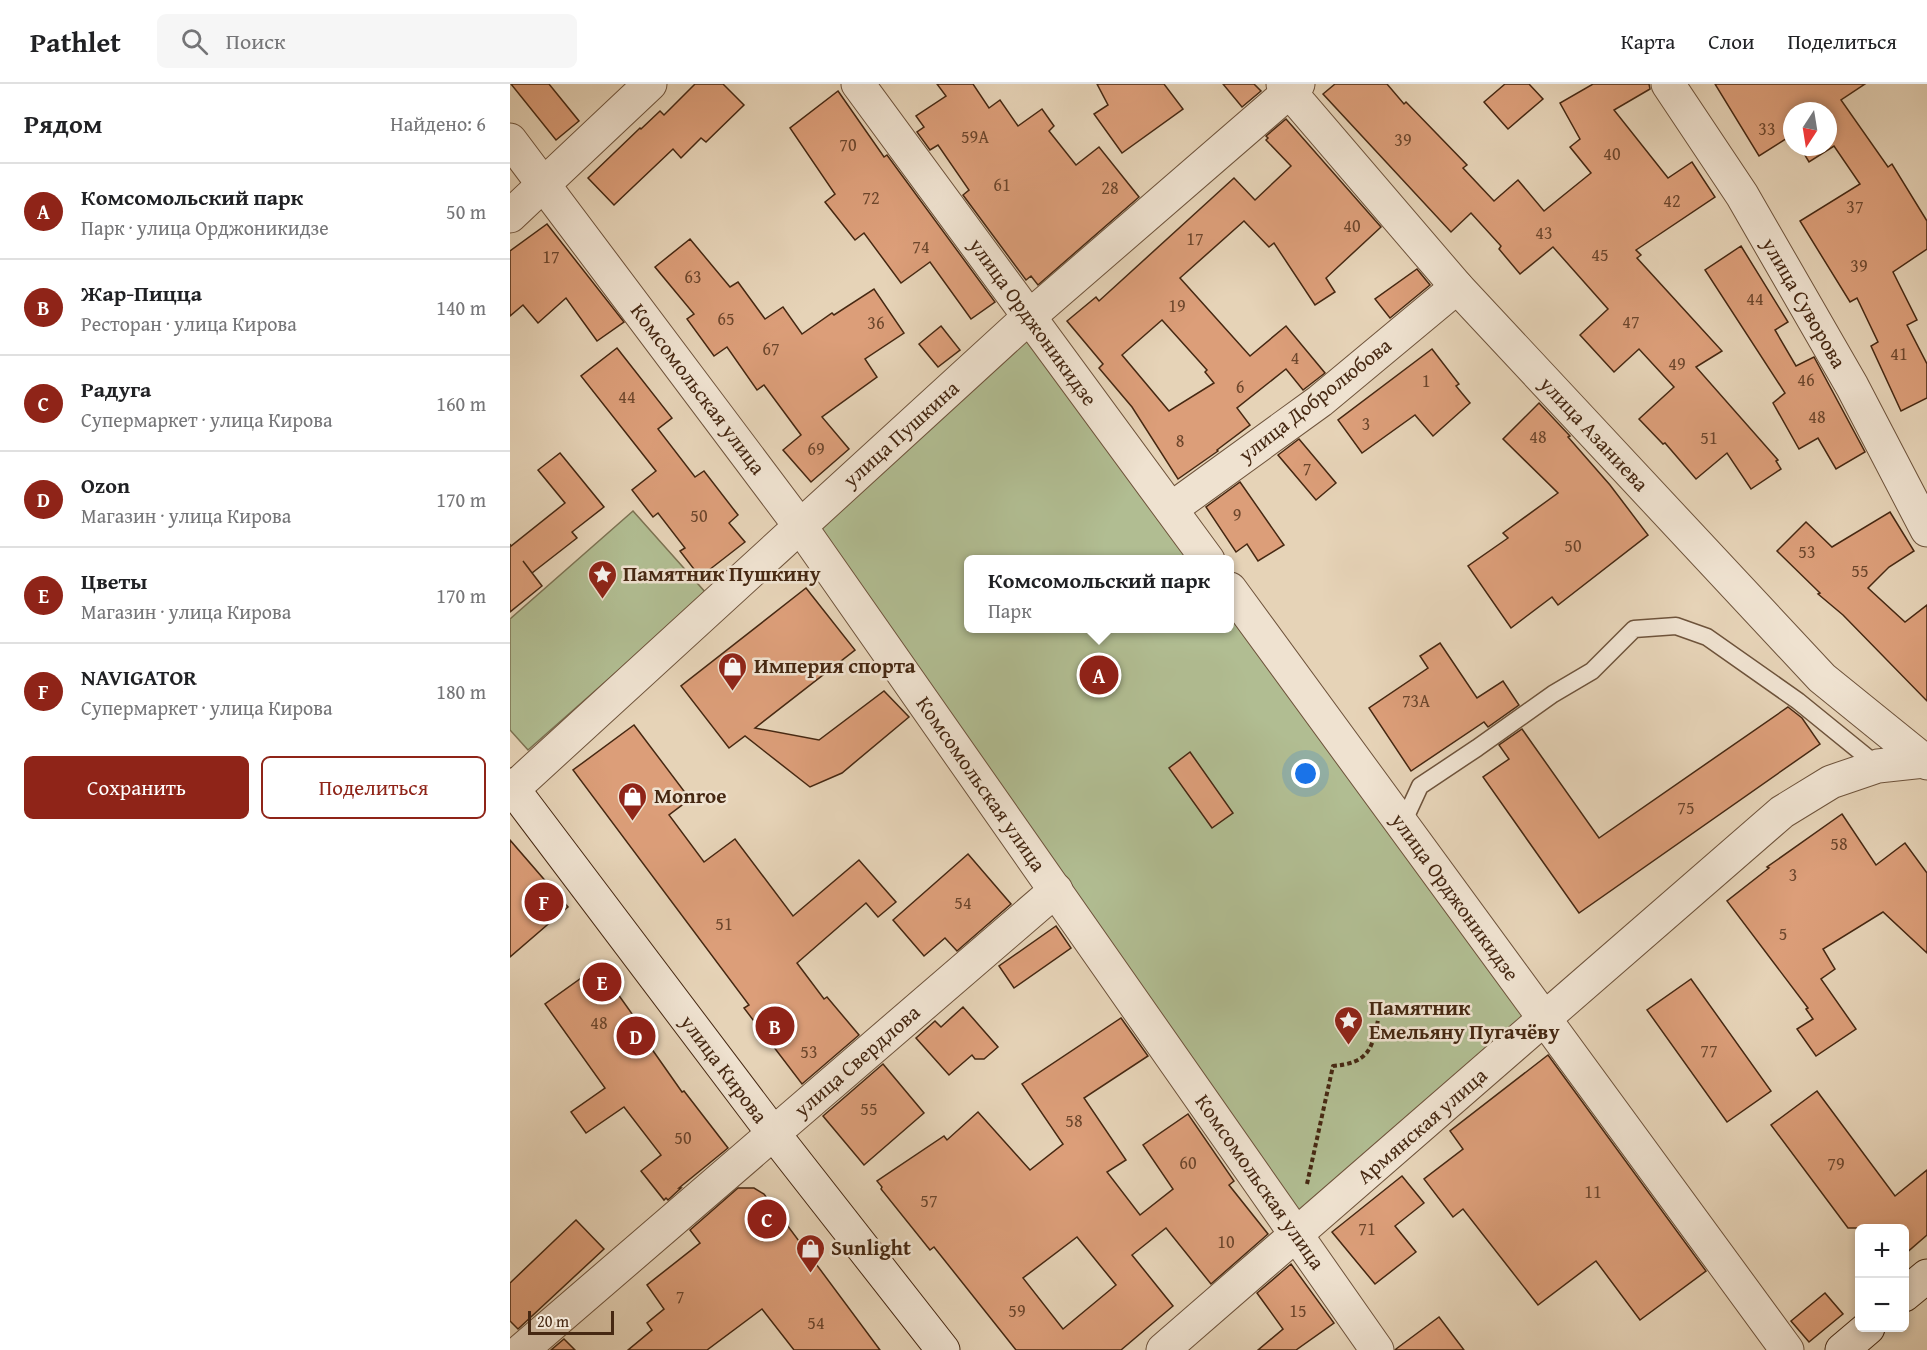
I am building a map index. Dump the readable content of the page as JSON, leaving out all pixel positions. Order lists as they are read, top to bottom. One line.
{"streets":{"street":["улица Суворова","улица Орджоникидзе","Комсомольская улица","улица Добролюбова","улица Пушкина","улица Азаниева","улица Свердлова","улица Кирова","Армянская улица"]},"crossings":[["улица Орджоникидзе","улица Добролюбова"],["улица Орджоникидзе","улица Пушкина"],["улица Орджоникидзе","Армянская улица"],["Комсомольская улица","улица Пушкина"],["Комсомольская улица","улица Свердлова"],["Комсомольская улица","Армянская улица"],["улица Добролюбова","улица Азаниева"],["улица Пушкина","улица Азаниева"],["улица Пушкина","улица Кирова"],["улица Азаниева","Армянская улица"],["улица Свердлова","улица Кирова"]],"places":{"place":["Памятник Пушкину","Памятник Емельяну Пугачёву"],"shop":["Империя спорта","Monroe","Sunlight"]},"house_numbers":["33","59А","39","70","40","61","28","72","42","37","40","43","17","74","45","17","39","63","44","19","65","47","36","67","41","4","49","46","1","6","44","48","3","48","51","8","69","7","9","50","50","53","55","73А","75","58","3","54","51","5","48","77","53","55","58","50","60","79","11","57","71","10","7","59","15","54"],"scale_bar":"20 m","north":"bottom","page":{"header":"Pathlet","search":"Поиск","nav":["Карта","Слои","Поделиться"],"heading":["Рядом","Найдено: 6"],"list":[{"mark":"A","name":"Комсомольский парк","note":"Парк · улица Орджоникидзе","value":"50 m"},{"mark":"B","name":"Жар-Пицца","note":"Ресторан · улица Кирова","value":"140 m"},{"mark":"C","name":"Радуга","note":"Супермаркет · улица Кирова","value":"160 m"},{"mark":"D","name":"Ozon","note":"Магазин · улица Кирова","value":"170 m"},{"mark":"E","name":"Цветы","note":"Магазин · улица Кирова","value":"170 m"},{"mark":"F","name":"NAVIGATOR","note":"Супермаркет · улица Кирова","value":"180 m"}],"popup":["Комсомольский парк","Парк"],"pins":["A","F","E","B","D","C"],"buttons":["Сохранить","Поделиться"],"map_buttons":["+","−"],"scale":"20 m"}}
